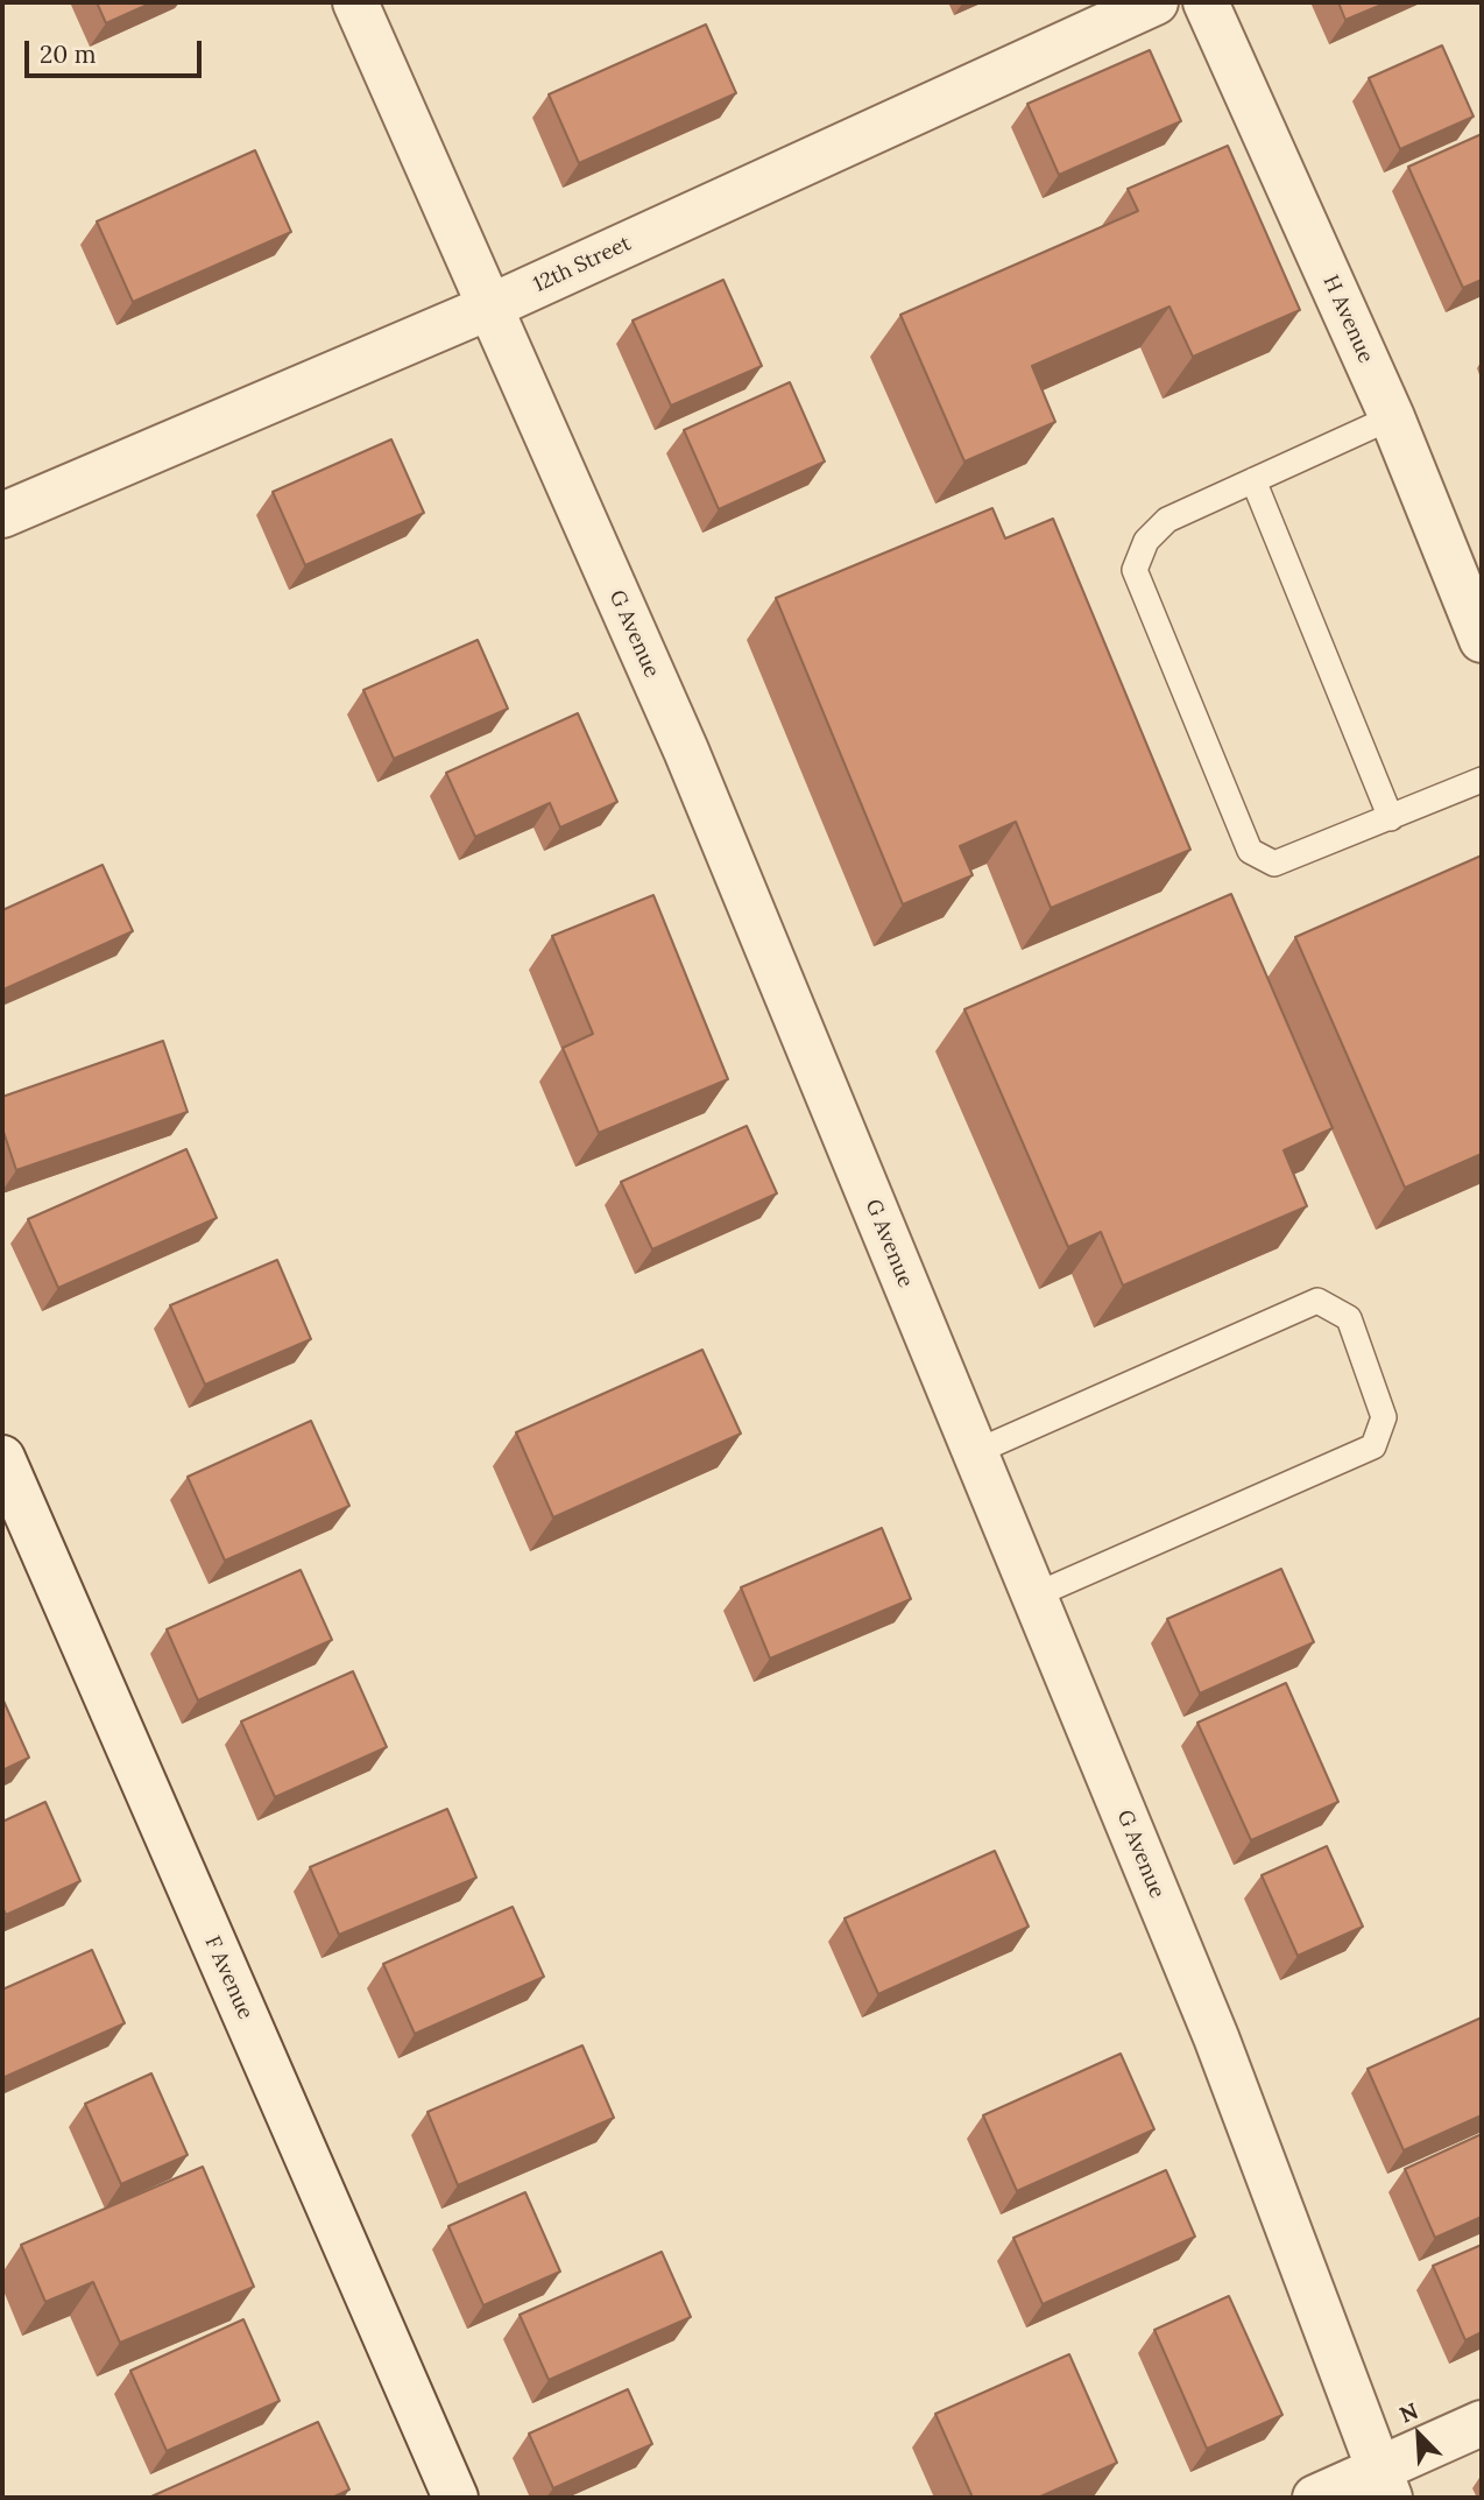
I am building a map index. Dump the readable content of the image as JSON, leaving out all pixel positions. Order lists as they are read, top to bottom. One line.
{"streets":{"street":["12th Street","H Avenue","G Avenue","F Avenue"]},"crossings":[["12th Street","G Avenue"]],"scale_bar":"20 m","north":"top left"}
